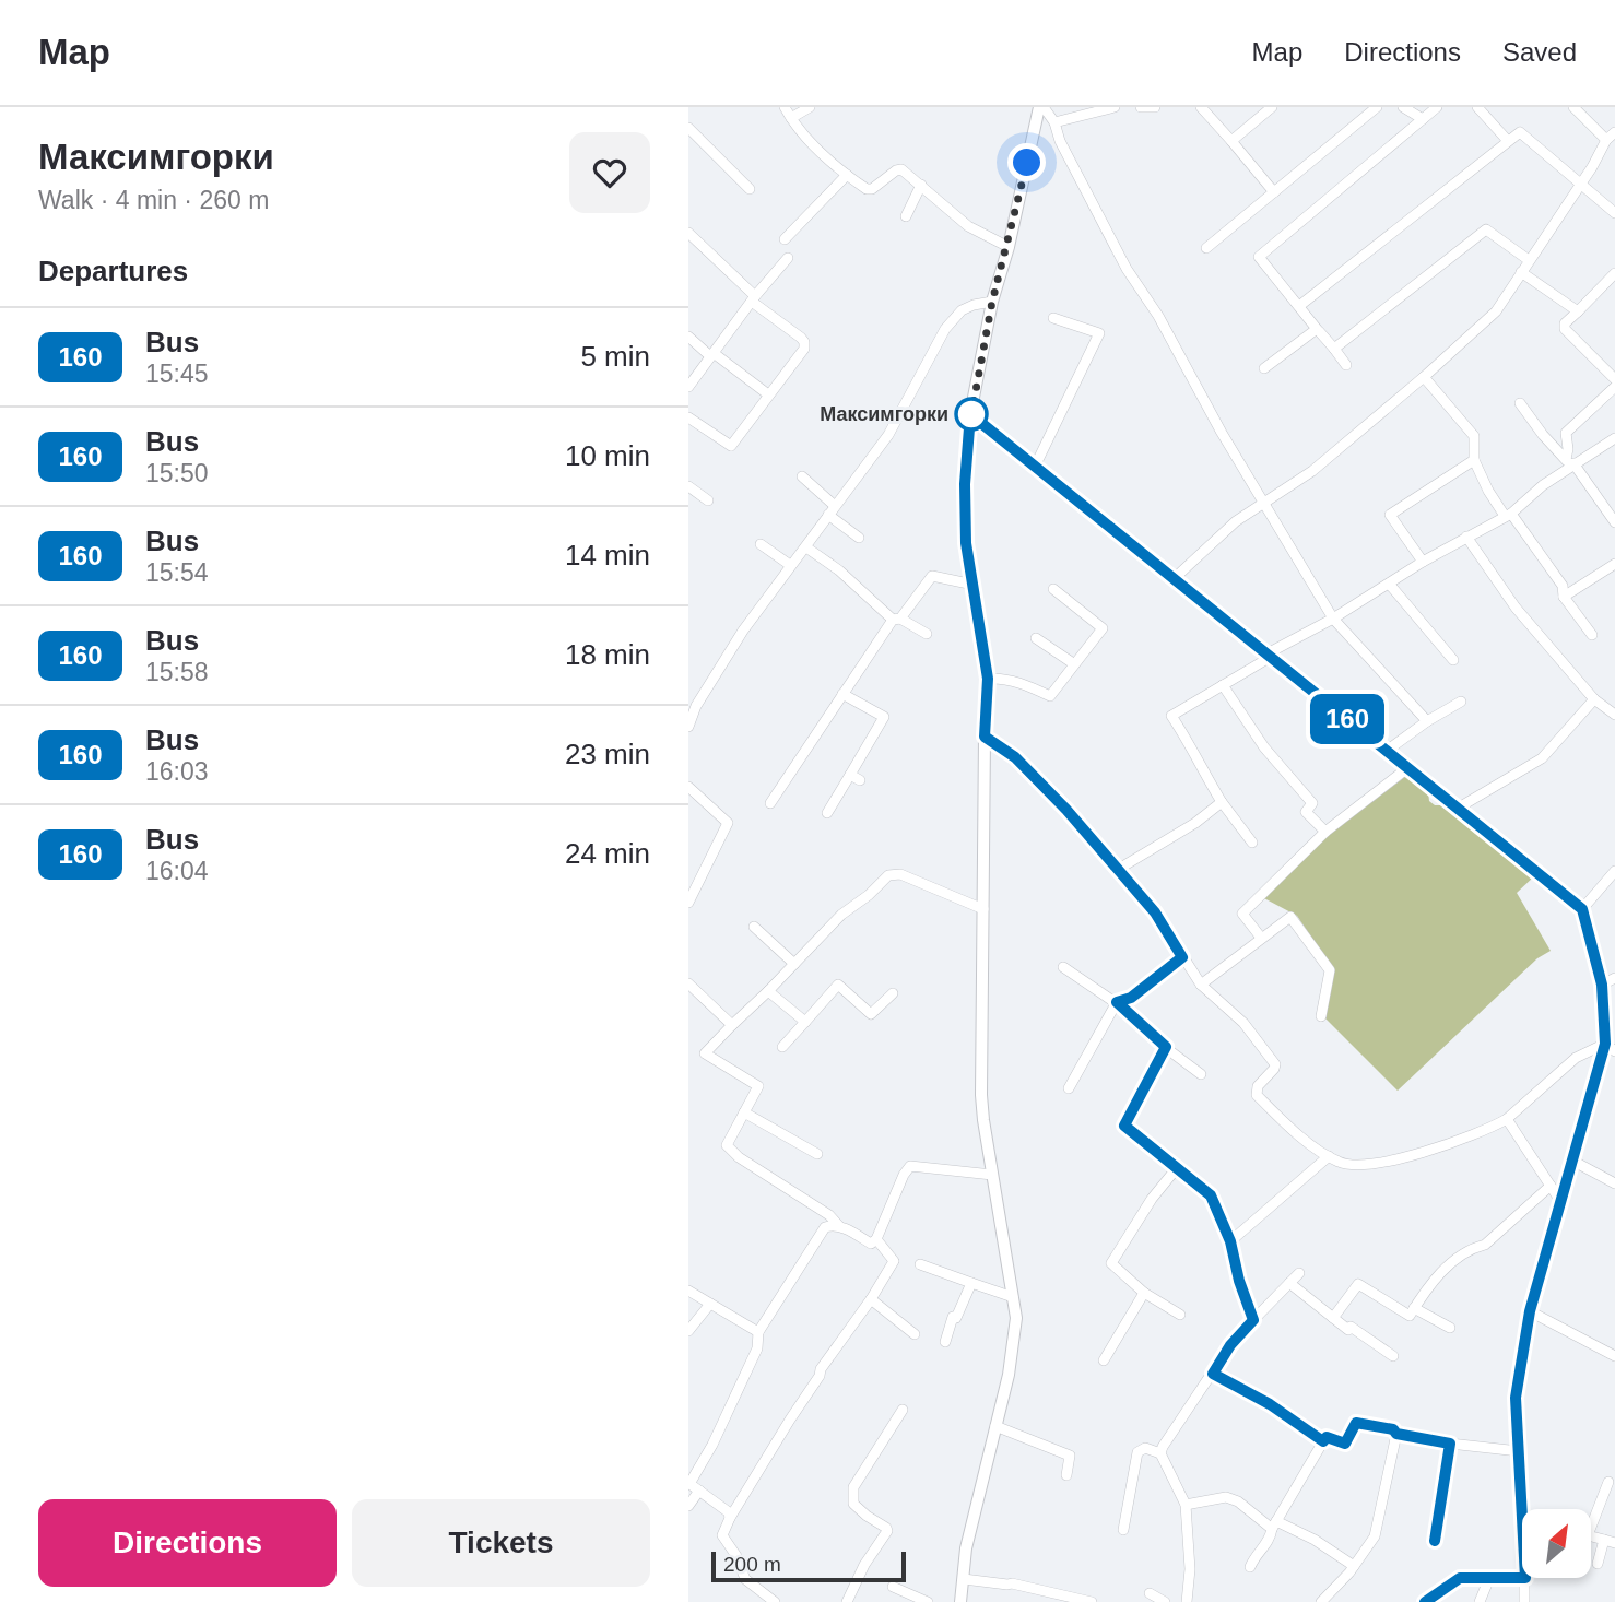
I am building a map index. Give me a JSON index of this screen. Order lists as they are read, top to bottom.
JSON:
{
  "places": ["Максимгорки"],
  "lines": ["bus line 160"],
  "scale_bar": "200 m",
  "north": "top right",
  "page": {
    "header": "Map",
    "nav": ["Map", "Directions", "Saved"],
    "heading": [
      ["Максимгорки", "Walk · 4 min · 260 m"],
      "Departures"
    ],
    "on_map": "160",
    "list": [
      {
        "mark": "160",
        "name": "Bus",
        "note": "15:45",
        "value": "5 min"
      },
      {
        "mark": "160",
        "name": "Bus",
        "note": "15:50",
        "value": "10 min"
      },
      {
        "mark": "160",
        "name": "Bus",
        "note": "15:54",
        "value": "14 min"
      },
      {
        "mark": "160",
        "name": "Bus",
        "note": "15:58",
        "value": "18 min"
      },
      {
        "mark": "160",
        "name": "Bus",
        "note": "16:03",
        "value": "23 min"
      },
      {
        "mark": "160",
        "name": "Bus",
        "note": "16:04",
        "value": "24 min"
      }
    ],
    "buttons": ["Directions", "Tickets"],
    "scale": "200 m"
  }
}
